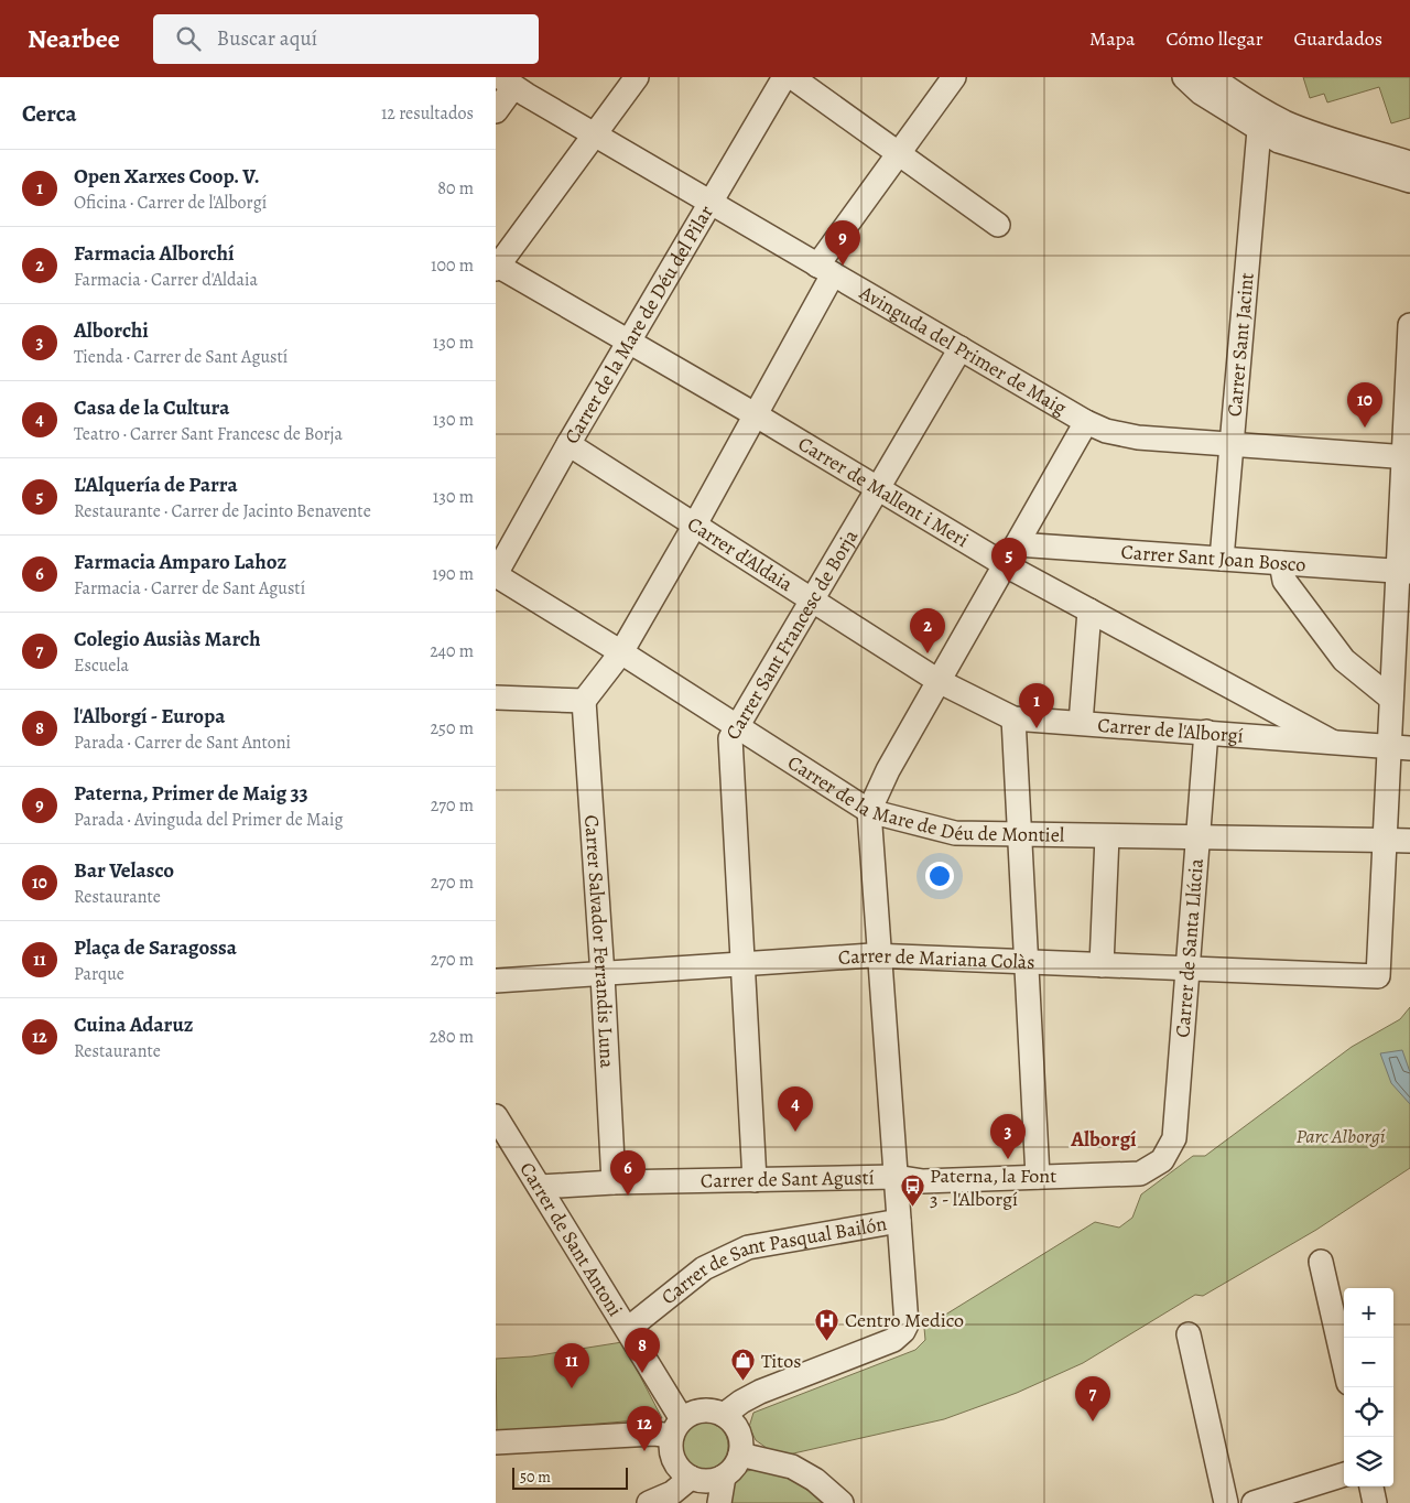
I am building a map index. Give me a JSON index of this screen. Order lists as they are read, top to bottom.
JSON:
{
  "streets": {
    "street": [
      "Carrer de la Mare de Déu del Pilar",
      "Carrer Sant Jacint",
      "Avinguda del Primer de Maig",
      "Carrer de Mallent i Meri",
      "Carrer d'Aldaia",
      "Carrer Sant Joan Bosco",
      "Carrer Sant Francesc de Borja",
      "Carrer de l'Alborgí",
      "Carrer de la Mare de Déu de Montiel",
      "Carrer Salvador Ferrandis Luna",
      "Carrer de Santa Llúcia",
      "Carrer de Mariana Colàs",
      "Carrer de Sant Agustí",
      "Carrer de Sant Antoni",
      "Carrer de Sant Pasqual Bailón"
    ]
  },
  "crossings": [
    ["Carrer de la Mare de Déu del Pilar", "Avinguda del Primer de Maig"],
    ["Carrer de la Mare de Déu del Pilar", "Carrer de Mallent i Meri"],
    ["Carrer de la Mare de Déu del Pilar", "Carrer d'Aldaia"],
    ["Carrer de la Mare de Déu del Pilar", "Carrer de la Mare de Déu de Montiel"],
    ["Carrer Sant Jacint", "Avinguda del Primer de Maig"],
    ["Carrer Sant Jacint", "Carrer Sant Joan Bosco"],
    ["Avinguda del Primer de Maig", "Carrer Sant Francesc de Borja"],
    ["Carrer de Mallent i Meri", "Carrer Sant Joan Bosco"],
    ["Carrer de Mallent i Meri", "Carrer Sant Francesc de Borja"],
    ["Carrer de Mallent i Meri", "Carrer de l'Alborgí"],
    ["Carrer d'Aldaia", "Carrer Sant Francesc de Borja"],
    ["Carrer d'Aldaia", "Carrer de l'Alborgí"],
    ["Carrer Sant Francesc de Borja", "Carrer de la Mare de Déu de Montiel"],
    ["Carrer Sant Francesc de Borja", "Carrer de Mariana Colàs"],
    ["Carrer Sant Francesc de Borja", "Carrer de Sant Agustí"],
    ["Carrer de l'Alborgí", "Carrer de Santa Llúcia"],
    ["Carrer de la Mare de Déu de Montiel", "Carrer de Santa Llúcia"],
    ["Carrer de la Mare de Déu de Montiel", "Carrer de Mariana Colàs"],
    ["Carrer Salvador Ferrandis Luna", "Carrer de Mariana Colàs"],
    ["Carrer Salvador Ferrandis Luna", "Carrer de Sant Agustí"],
    ["Carrer de Santa Llúcia", "Carrer de Mariana Colàs"],
    ["Carrer de Santa Llúcia", "Carrer de Sant Agustí"],
    ["Carrer de Sant Agustí", "Carrer de Sant Antoni"],
    ["Carrer de Sant Antoni", "Carrer de Sant Pasqual Bailón"]
  ],
  "districts": ["Alborgí"],
  "parks": ["Parc Alborgí"],
  "places": {
    "bus stop": ["Paterna, la Font 3 - l'Alborgí"],
    "hospital": ["Centro Medico"],
    "shop": ["Titos"]
  },
  "scale_bar": "50 m",
  "page": {
    "header": "Nearbee",
    "search": "Buscar aquí",
    "nav": ["Mapa", "Cómo llegar", "Guardados"],
    "heading": ["Cerca", "12 resultados"],
    "list": [
      {
        "mark": "1",
        "name": "Open Xarxes Coop. V.",
        "note": "Oficina · Carrer de l'Alborgí",
        "value": "80 m"
      },
      {
        "mark": "2",
        "name": "Farmacia Alborchí",
        "note": "Farmacia · Carrer d'Aldaia",
        "value": "100 m"
      },
      {
        "mark": "3",
        "name": "Alborchi",
        "note": "Tienda · Carrer de Sant Agustí",
        "value": "130 m"
      },
      {
        "mark": "4",
        "name": "Casa de la Cultura",
        "note": "Teatro · Carrer Sant Francesc de Borja",
        "value": "130 m"
      },
      {
        "mark": "5",
        "name": "L'Alquería de Parra",
        "note": "Restaurante · Carrer de Jacinto Benavente",
        "value": "130 m"
      },
      {
        "mark": "6",
        "name": "Farmacia Amparo Lahoz",
        "note": "Farmacia · Carrer de Sant Agustí",
        "value": "190 m"
      },
      {
        "mark": "7",
        "name": "Colegio Ausiàs March",
        "note": "Escuela",
        "value": "240 m"
      },
      {
        "mark": "8",
        "name": "l'Alborgí - Europa",
        "note": "Parada · Carrer de Sant Antoni",
        "value": "250 m"
      },
      {
        "mark": "9",
        "name": "Paterna, Primer de Maig 33",
        "note": "Parada · Avinguda del Primer de Maig",
        "value": "270 m"
      },
      {
        "mark": "10",
        "name": "Bar Velasco",
        "note": "Restaurante",
        "value": "270 m"
      },
      {
        "mark": "11",
        "name": "Plaça de Saragossa",
        "note": "Parque",
        "value": "270 m"
      },
      {
        "mark": "12",
        "name": "Cuina Adaruz",
        "note": "Restaurante",
        "value": "280 m"
      }
    ],
    "pins": [
      "9",
      "10",
      "5",
      "2",
      "1",
      "4",
      "3",
      "6",
      "8",
      "11",
      "7",
      "12"
    ],
    "map_buttons": ["+", "−"],
    "scale": "50 m"
  }
}
